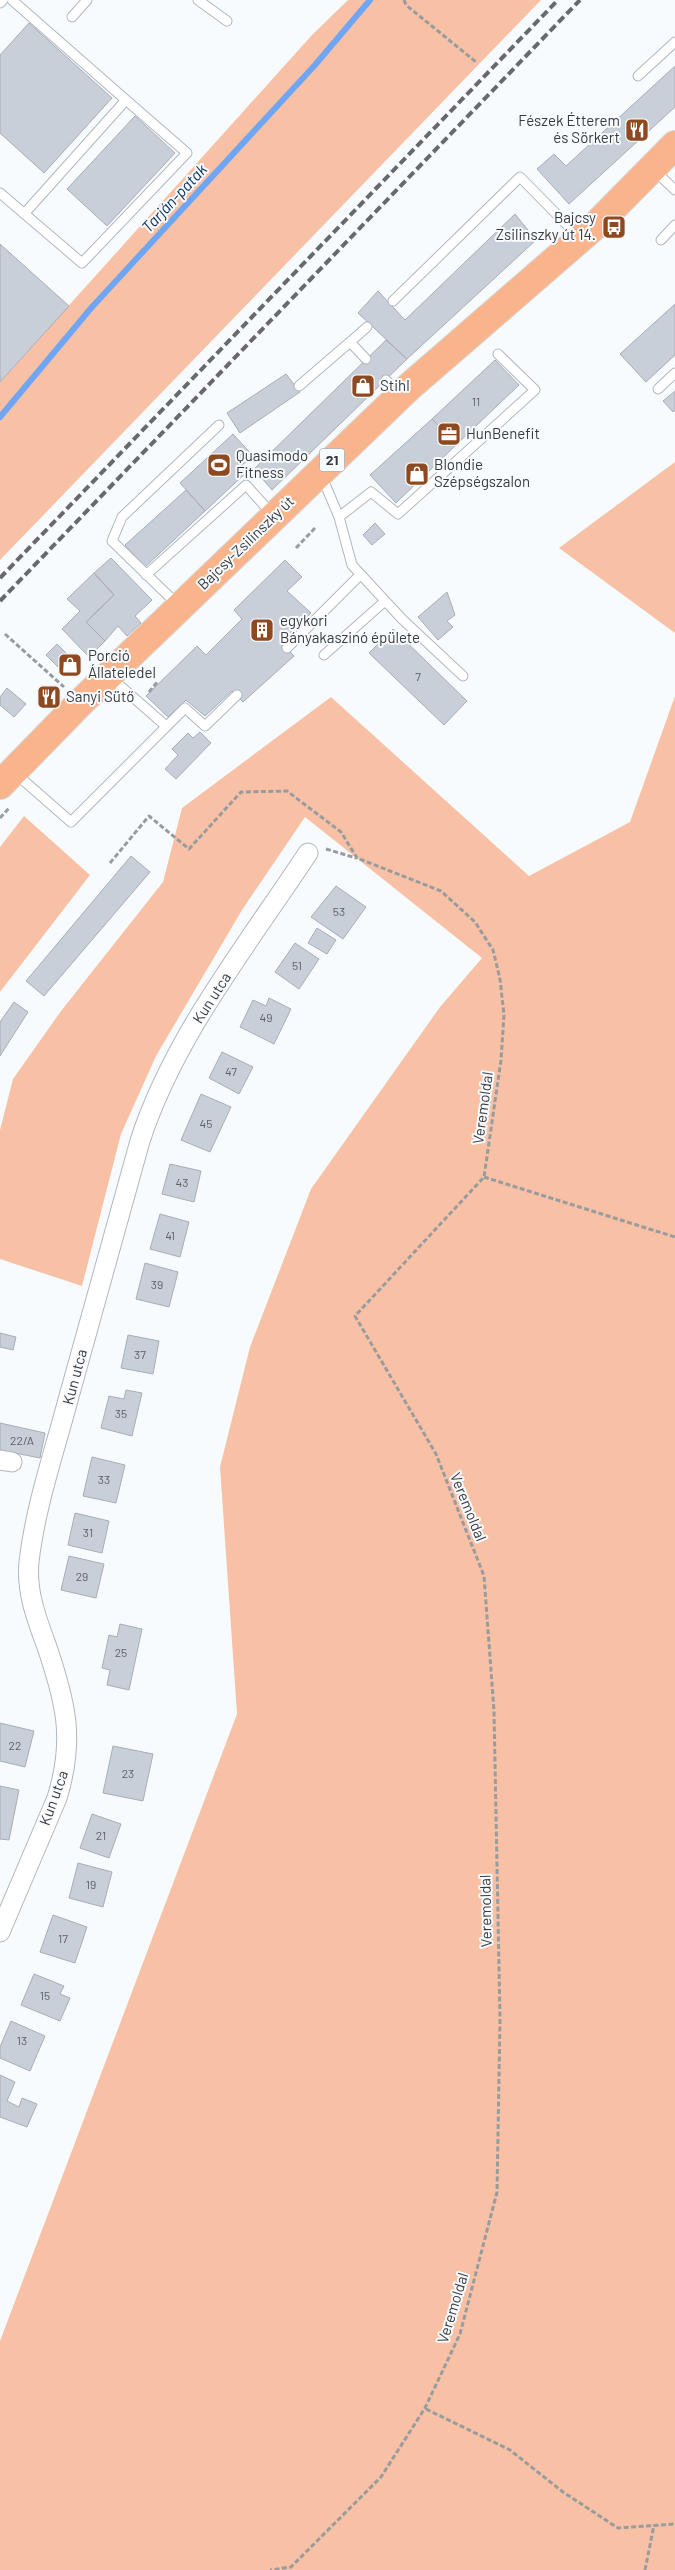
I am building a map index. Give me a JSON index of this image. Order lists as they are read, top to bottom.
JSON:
{
  "streets": {
    "main road": ["21", "Bajcsy-Zsilinszky út"],
    "street": ["Kun utca"],
    "path": ["Veremoldal"]
  },
  "crossings": [
    ["Kun utca", "Veremoldal"]
  ],
  "water": ["Tarján-patak"],
  "places": {
    "restaurant": ["Fészek Étterem és Sörkert", "Sanyi Sütő"],
    "bus stop": ["Bajcsy Zsilinszky út 14."],
    "shop": ["Stihl", "Blondie Szépségszalon", "Porció Állateledel"],
    "office": ["HunBenefit"],
    "sports": ["Quasimodo Fitness"],
    "building": ["egykori Bányakaszinó épülete"]
  },
  "house_numbers": [
    "11",
    "7",
    "53",
    "51",
    "49",
    "47",
    "45",
    "43",
    "41",
    "39",
    "37",
    "35",
    "22/A",
    "33",
    "31",
    "29",
    "25",
    "22",
    "23",
    "21",
    "19",
    "17",
    "15",
    "13"
  ]
}
